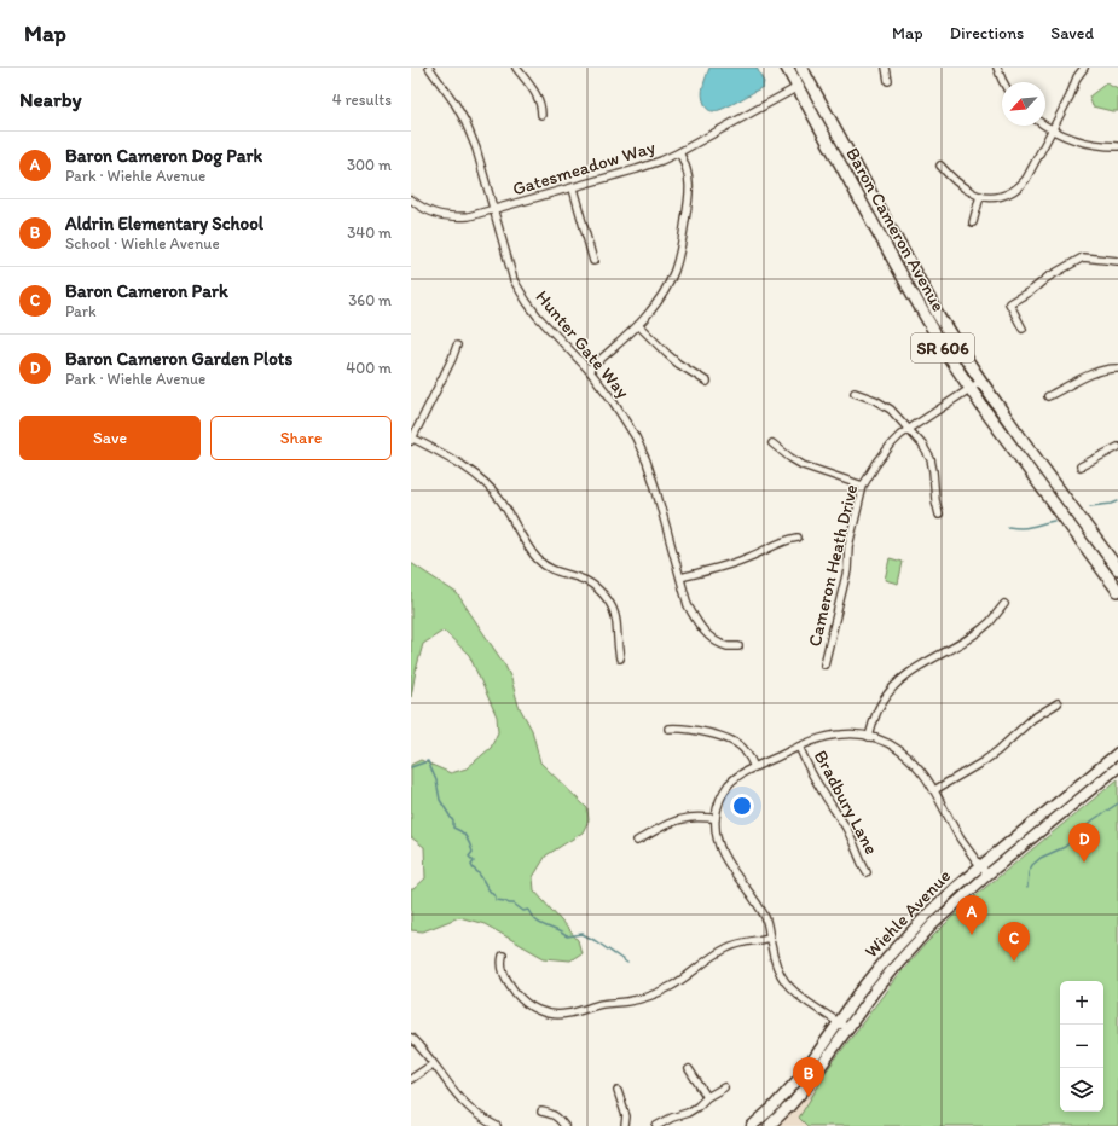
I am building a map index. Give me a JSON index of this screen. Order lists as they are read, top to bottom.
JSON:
{
  "streets": {
    "main road": ["Baron Cameron Avenue", "SR 606", "Wiehle Avenue"],
    "street": [
      "Gatesmeadow Way",
      "Hunter Gate Way",
      "Cameron Heath Drive",
      "Bradbury Lane"
    ]
  },
  "crossings": [
    ["Gatesmeadow Way", "Baron Cameron Avenue"],
    ["Gatesmeadow Way", "Hunter Gate Way"],
    ["Baron Cameron Avenue", "Cameron Heath Drive"]
  ],
  "north": "bottom left",
  "page": {
    "header": "Map",
    "nav": ["Map", "Directions", "Saved"],
    "heading": ["Nearby", "4 results"],
    "list": [
      {
        "mark": "A",
        "name": "Baron Cameron Dog Park",
        "note": "Park · Wiehle Avenue",
        "value": "300 m"
      },
      {
        "mark": "B",
        "name": "Aldrin Elementary School",
        "note": "School · Wiehle Avenue",
        "value": "340 m"
      },
      {
        "mark": "C",
        "name": "Baron Cameron Park",
        "note": "Park",
        "value": "360 m"
      },
      {
        "mark": "D",
        "name": "Baron Cameron Garden Plots",
        "note": "Park · Wiehle Avenue",
        "value": "400 m"
      }
    ],
    "buttons": ["Save", "Share"],
    "pins": [
      "D",
      "A",
      "C",
      "B"
    ],
    "map_buttons": ["+", "−"]
  }
}
